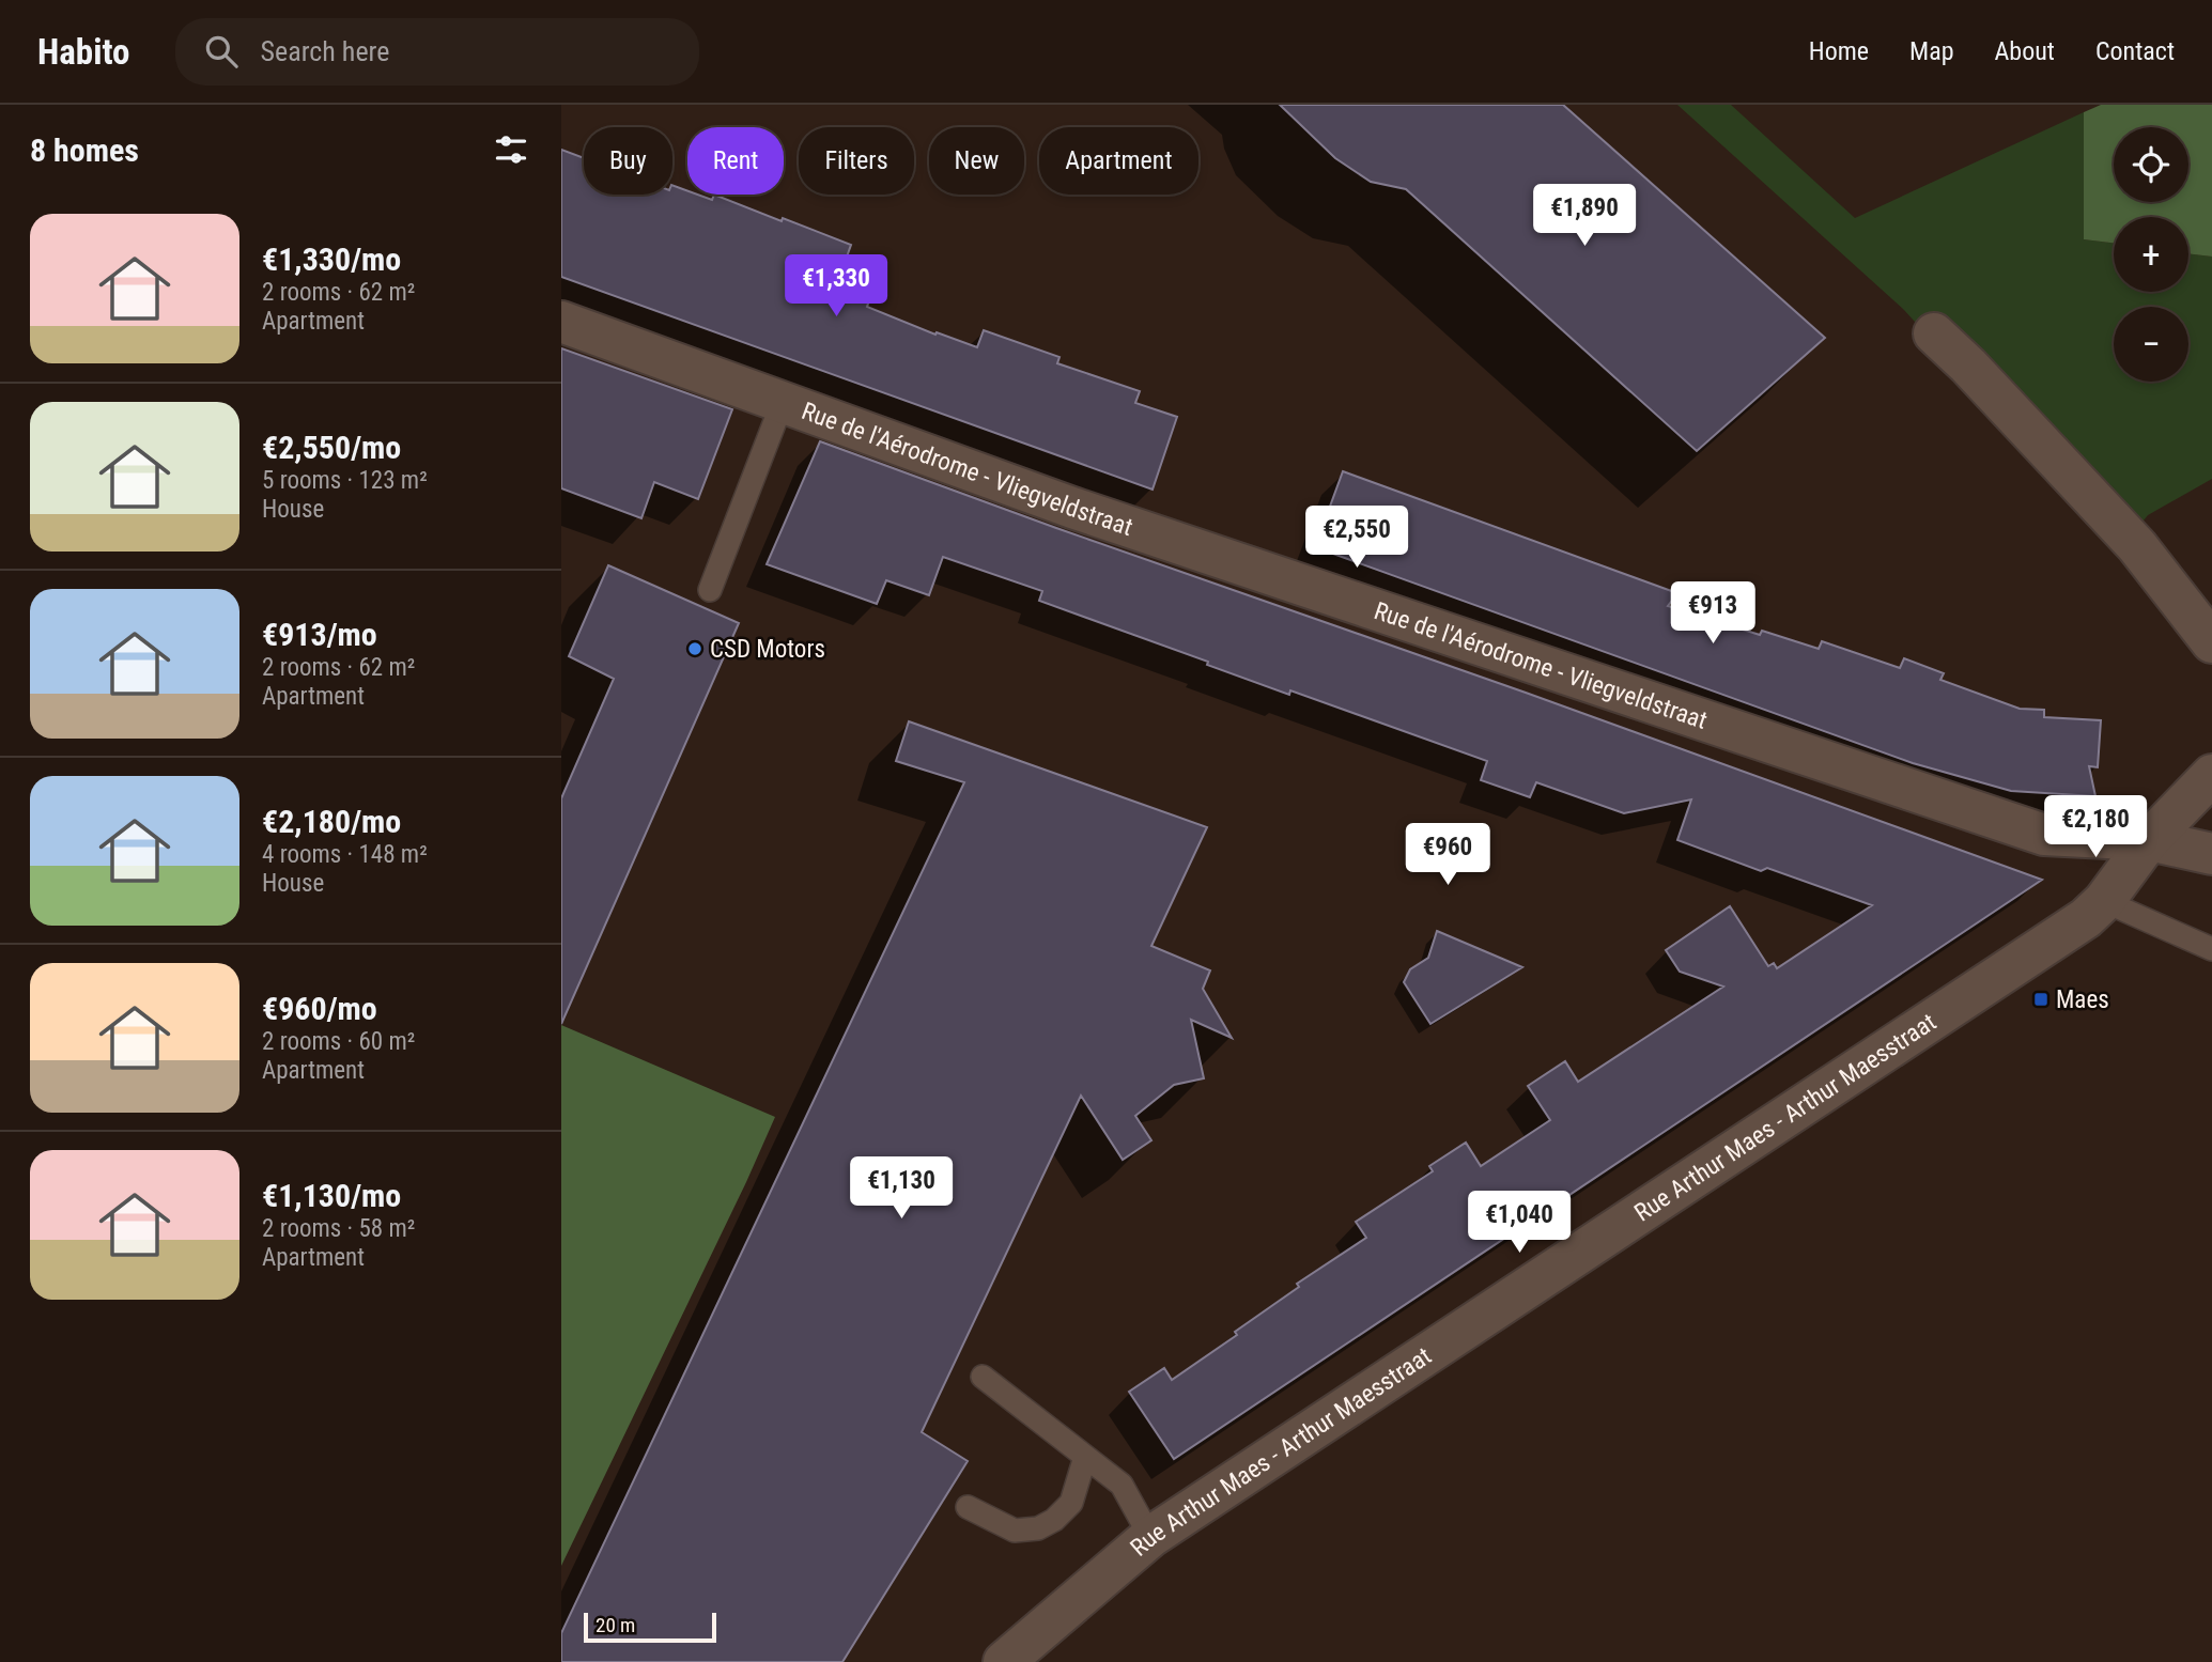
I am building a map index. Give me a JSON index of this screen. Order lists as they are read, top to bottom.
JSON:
{
  "streets": {
    "street": ["Rue de l'Aérodrome - Vliegveldstraat", "Rue Arthur Maes - Arthur Maesstraat"]
  },
  "crossings": [
    ["Rue de l'Aérodrome - Vliegveldstraat", "Rue Arthur Maes - Arthur Maesstraat"]
  ],
  "places": {
    "other": ["CSD Motors"],
    "transit": ["Maes"]
  },
  "scale_bar": "20 m",
  "page": {
    "header": "Habito",
    "search": "Search here",
    "nav": [
      "Home",
      "Map",
      "About",
      "Contact"
    ],
    "heading": "8 homes",
    "map_buttons": ["+", "−"],
    "chip": [
      "Buy",
      "Rent",
      "Filters",
      "New",
      "Apartment"
    ],
    "price": [
      "€1,890",
      "€1,330",
      "€2,550",
      "€913",
      "€2,180",
      "€960",
      "€1,130",
      "€1,040"
    ],
    "list": [
      {
        "name": "€1,330/mo",
        "note": "2 rooms · 62 m² · Apartment"
      },
      {
        "name": "€2,550/mo",
        "note": "5 rooms · 123 m² · House"
      },
      {
        "name": "€913/mo",
        "note": "2 rooms · 62 m² · Apartment"
      },
      {
        "name": "€2,180/mo",
        "note": "4 rooms · 148 m² · House"
      },
      {
        "name": "€960/mo",
        "note": "2 rooms · 60 m² · Apartment"
      },
      {
        "name": "€1,130/mo",
        "note": "2 rooms · 58 m² · Apartment"
      }
    ],
    "scale": "20 m"
  }
}
